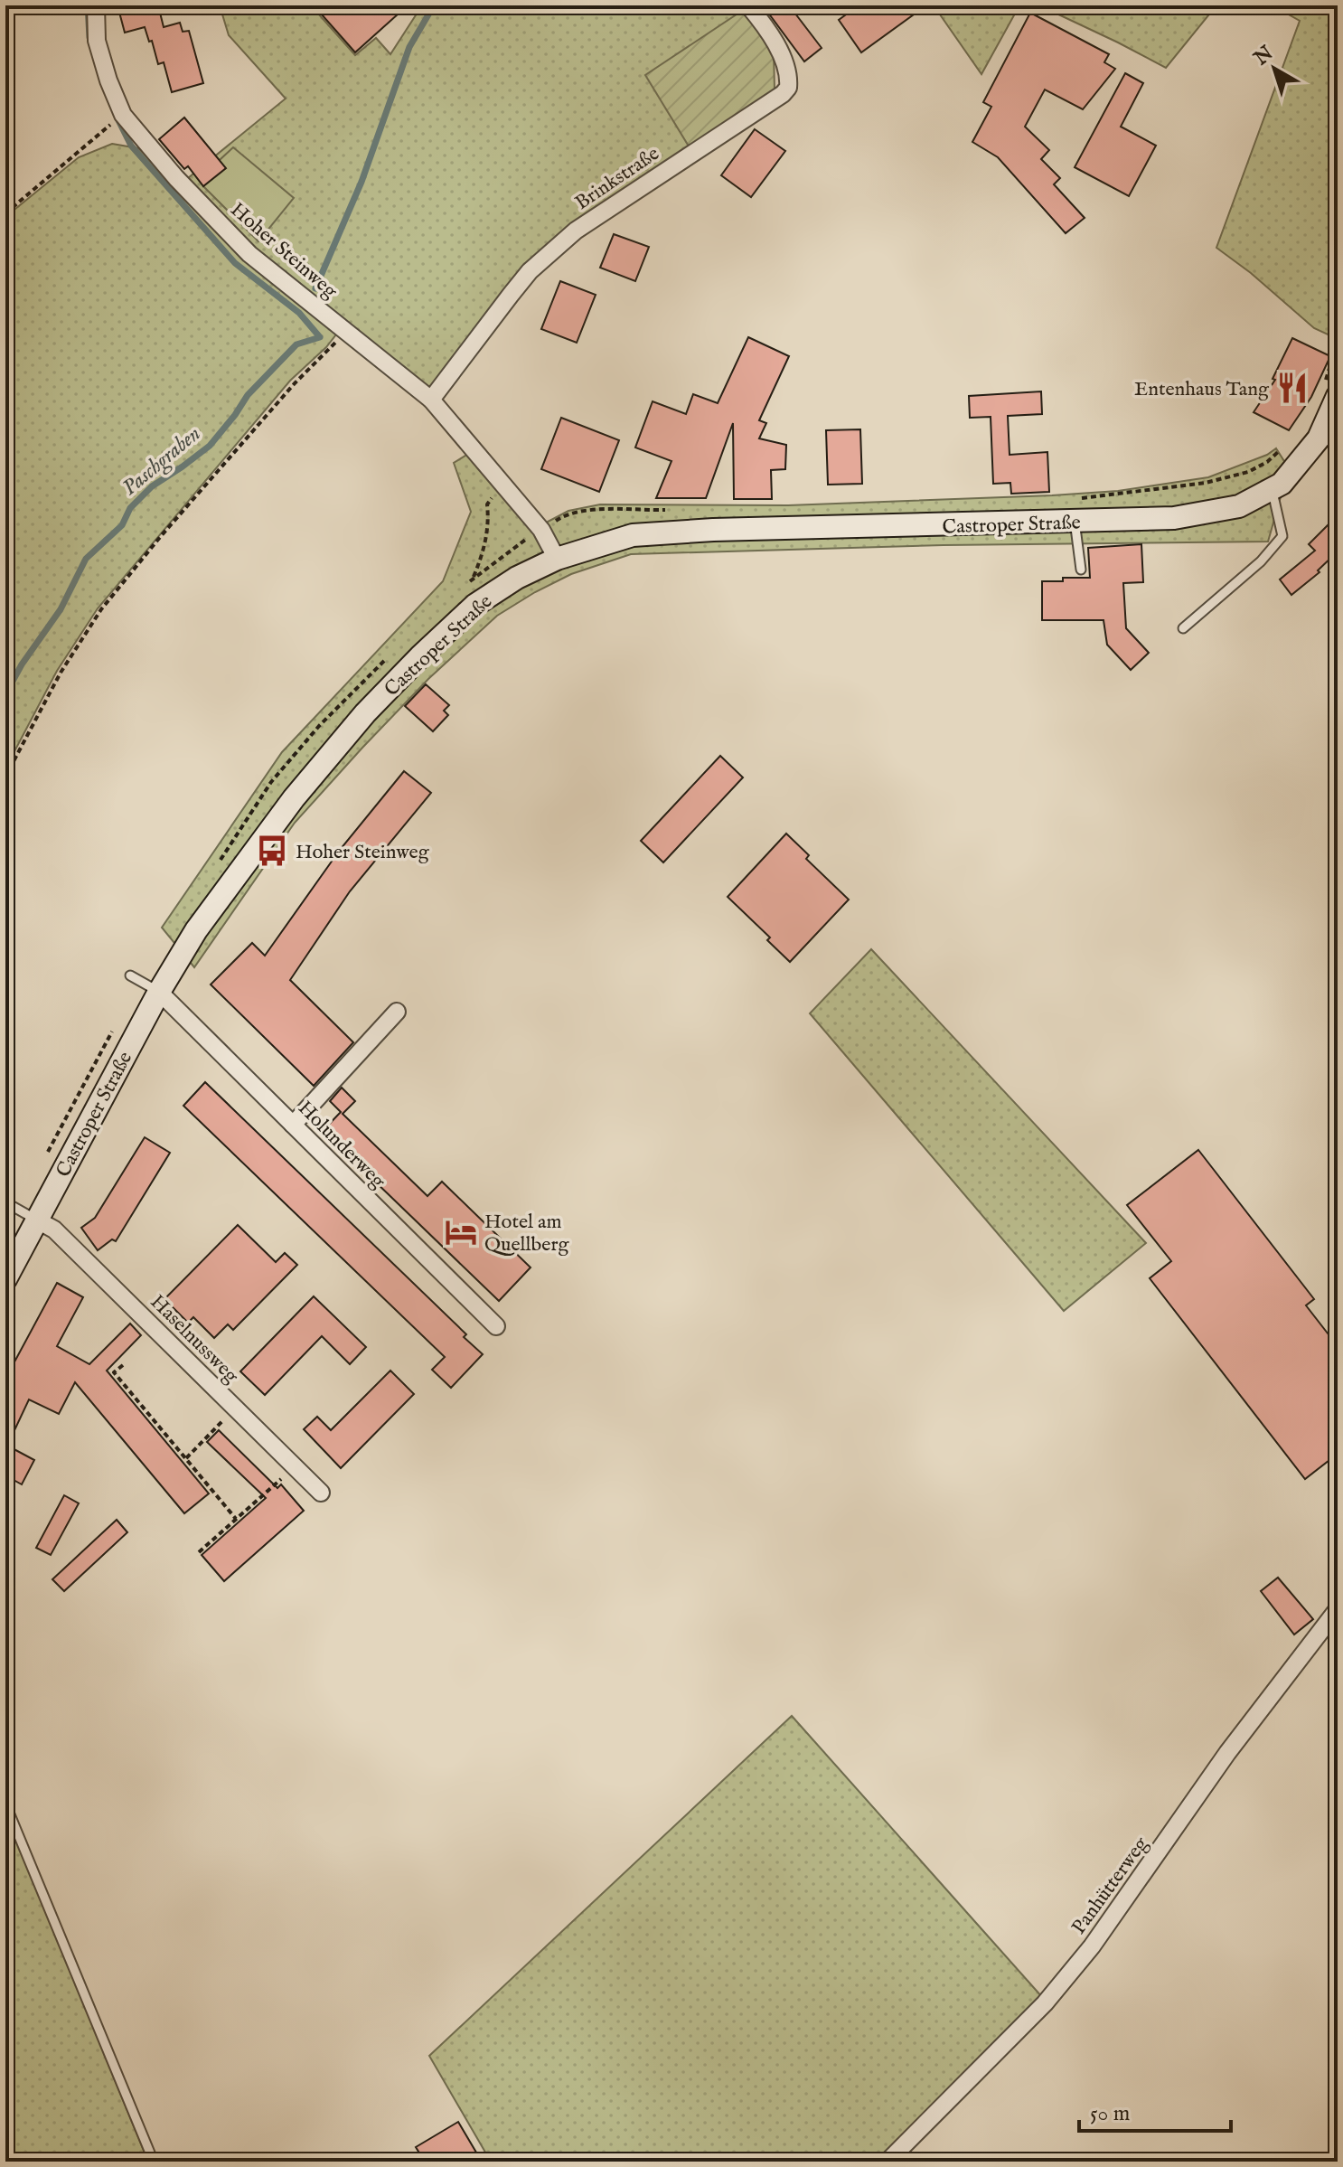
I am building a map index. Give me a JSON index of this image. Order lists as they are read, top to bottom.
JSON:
{
  "streets": {
    "main road": ["Castroper Straße"],
    "street": [
      "Brinkstraße",
      "Hoher Steinweg",
      "Holunderweg",
      "Haselnussweg",
      "Panhütterweg"
    ]
  },
  "crossings": [
    ["Brinkstraße", "Hoher Steinweg"],
    ["Hoher Steinweg", "Castroper Straße"],
    ["Castroper Straße", "Holunderweg"],
    ["Castroper Straße", "Haselnussweg"]
  ],
  "water": ["Paschgraben"],
  "places": {
    "restaurant": ["Entenhaus Tang"],
    "bus stop": ["Hoher Steinweg"],
    "hotel": ["Hotel am Quellberg"]
  },
  "scale_bar": "50 m",
  "north": "top left"
}
